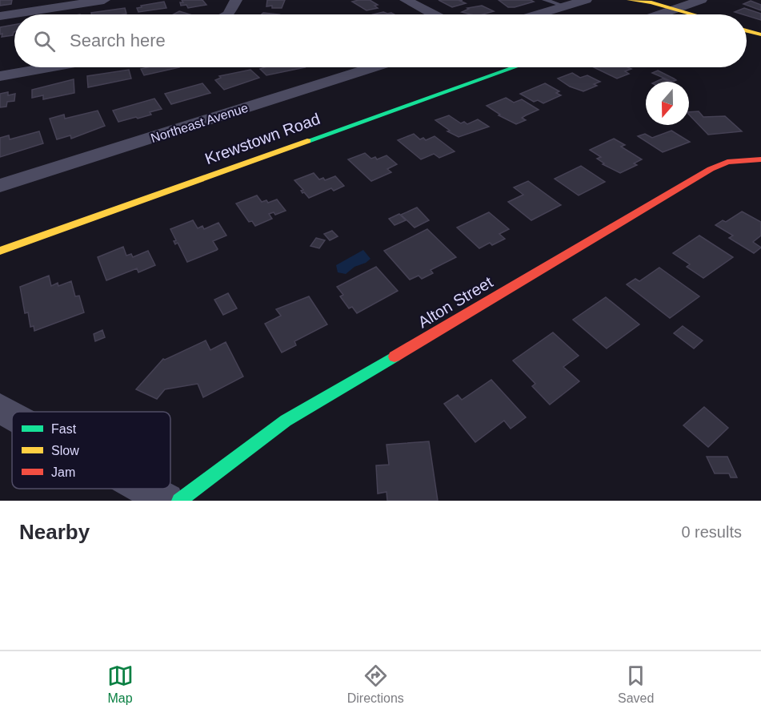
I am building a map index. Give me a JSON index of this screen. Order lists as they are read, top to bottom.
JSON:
{
  "streets": {
    "street": ["Northeast Avenue", "Krewstown Road", "Alton Street"]
  },
  "legend": ["Fast", "Slow", "Jam"],
  "north": "bottom",
  "page": {
    "search": "Search here",
    "heading": ["Nearby", "0 results"],
    "nav": ["Map", "Directions", "Saved"]
  }
}
